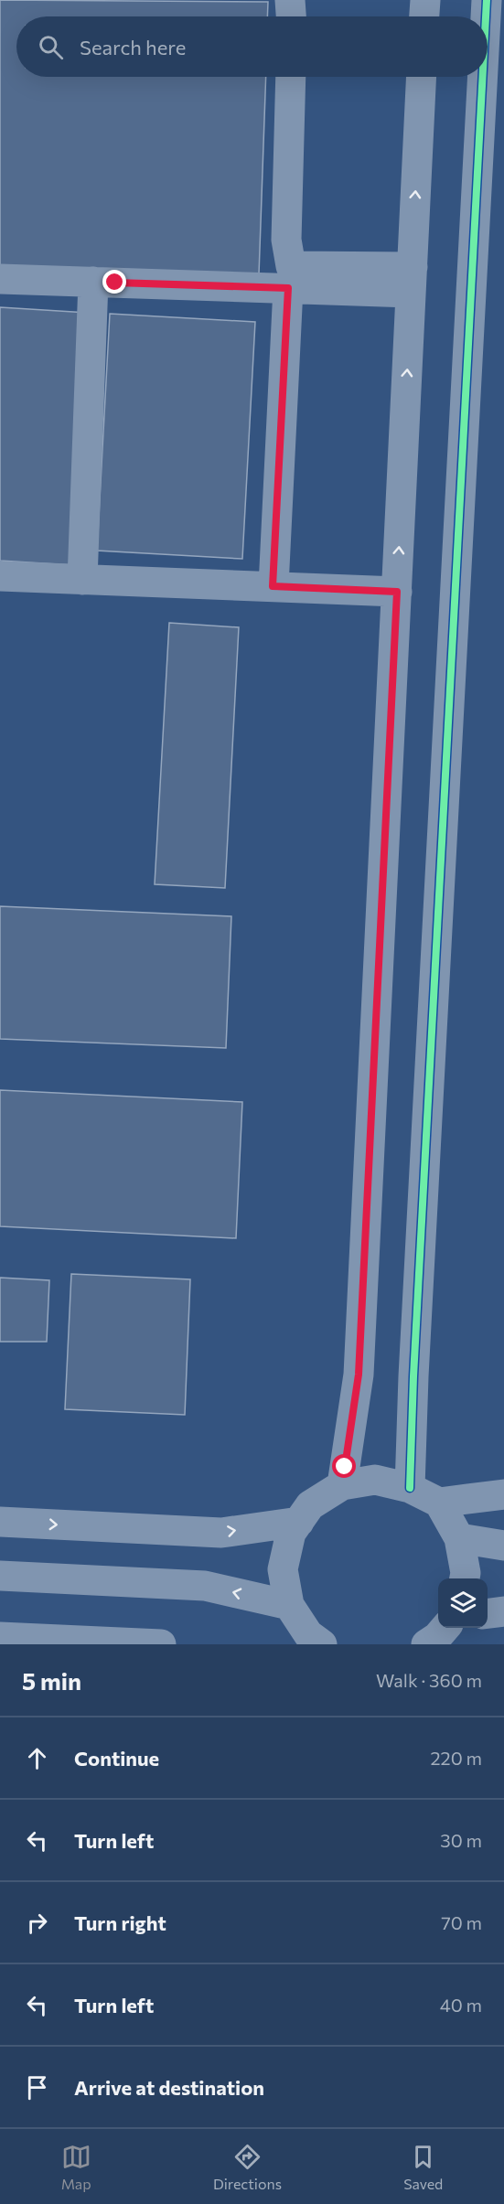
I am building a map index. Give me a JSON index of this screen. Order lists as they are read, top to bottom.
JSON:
{
  "page": {
    "search": "Search here",
    "heading": ["5 min", "Walk · 360 m"],
    "list": [
      ["Continue", "220 m"],
      ["Turn left", "30 m"],
      ["Turn right", "70 m"],
      ["Turn left", "40 m"],
      "Arrive at destination"
    ],
    "nav": ["Map", "Directions", "Saved"]
  }
}
